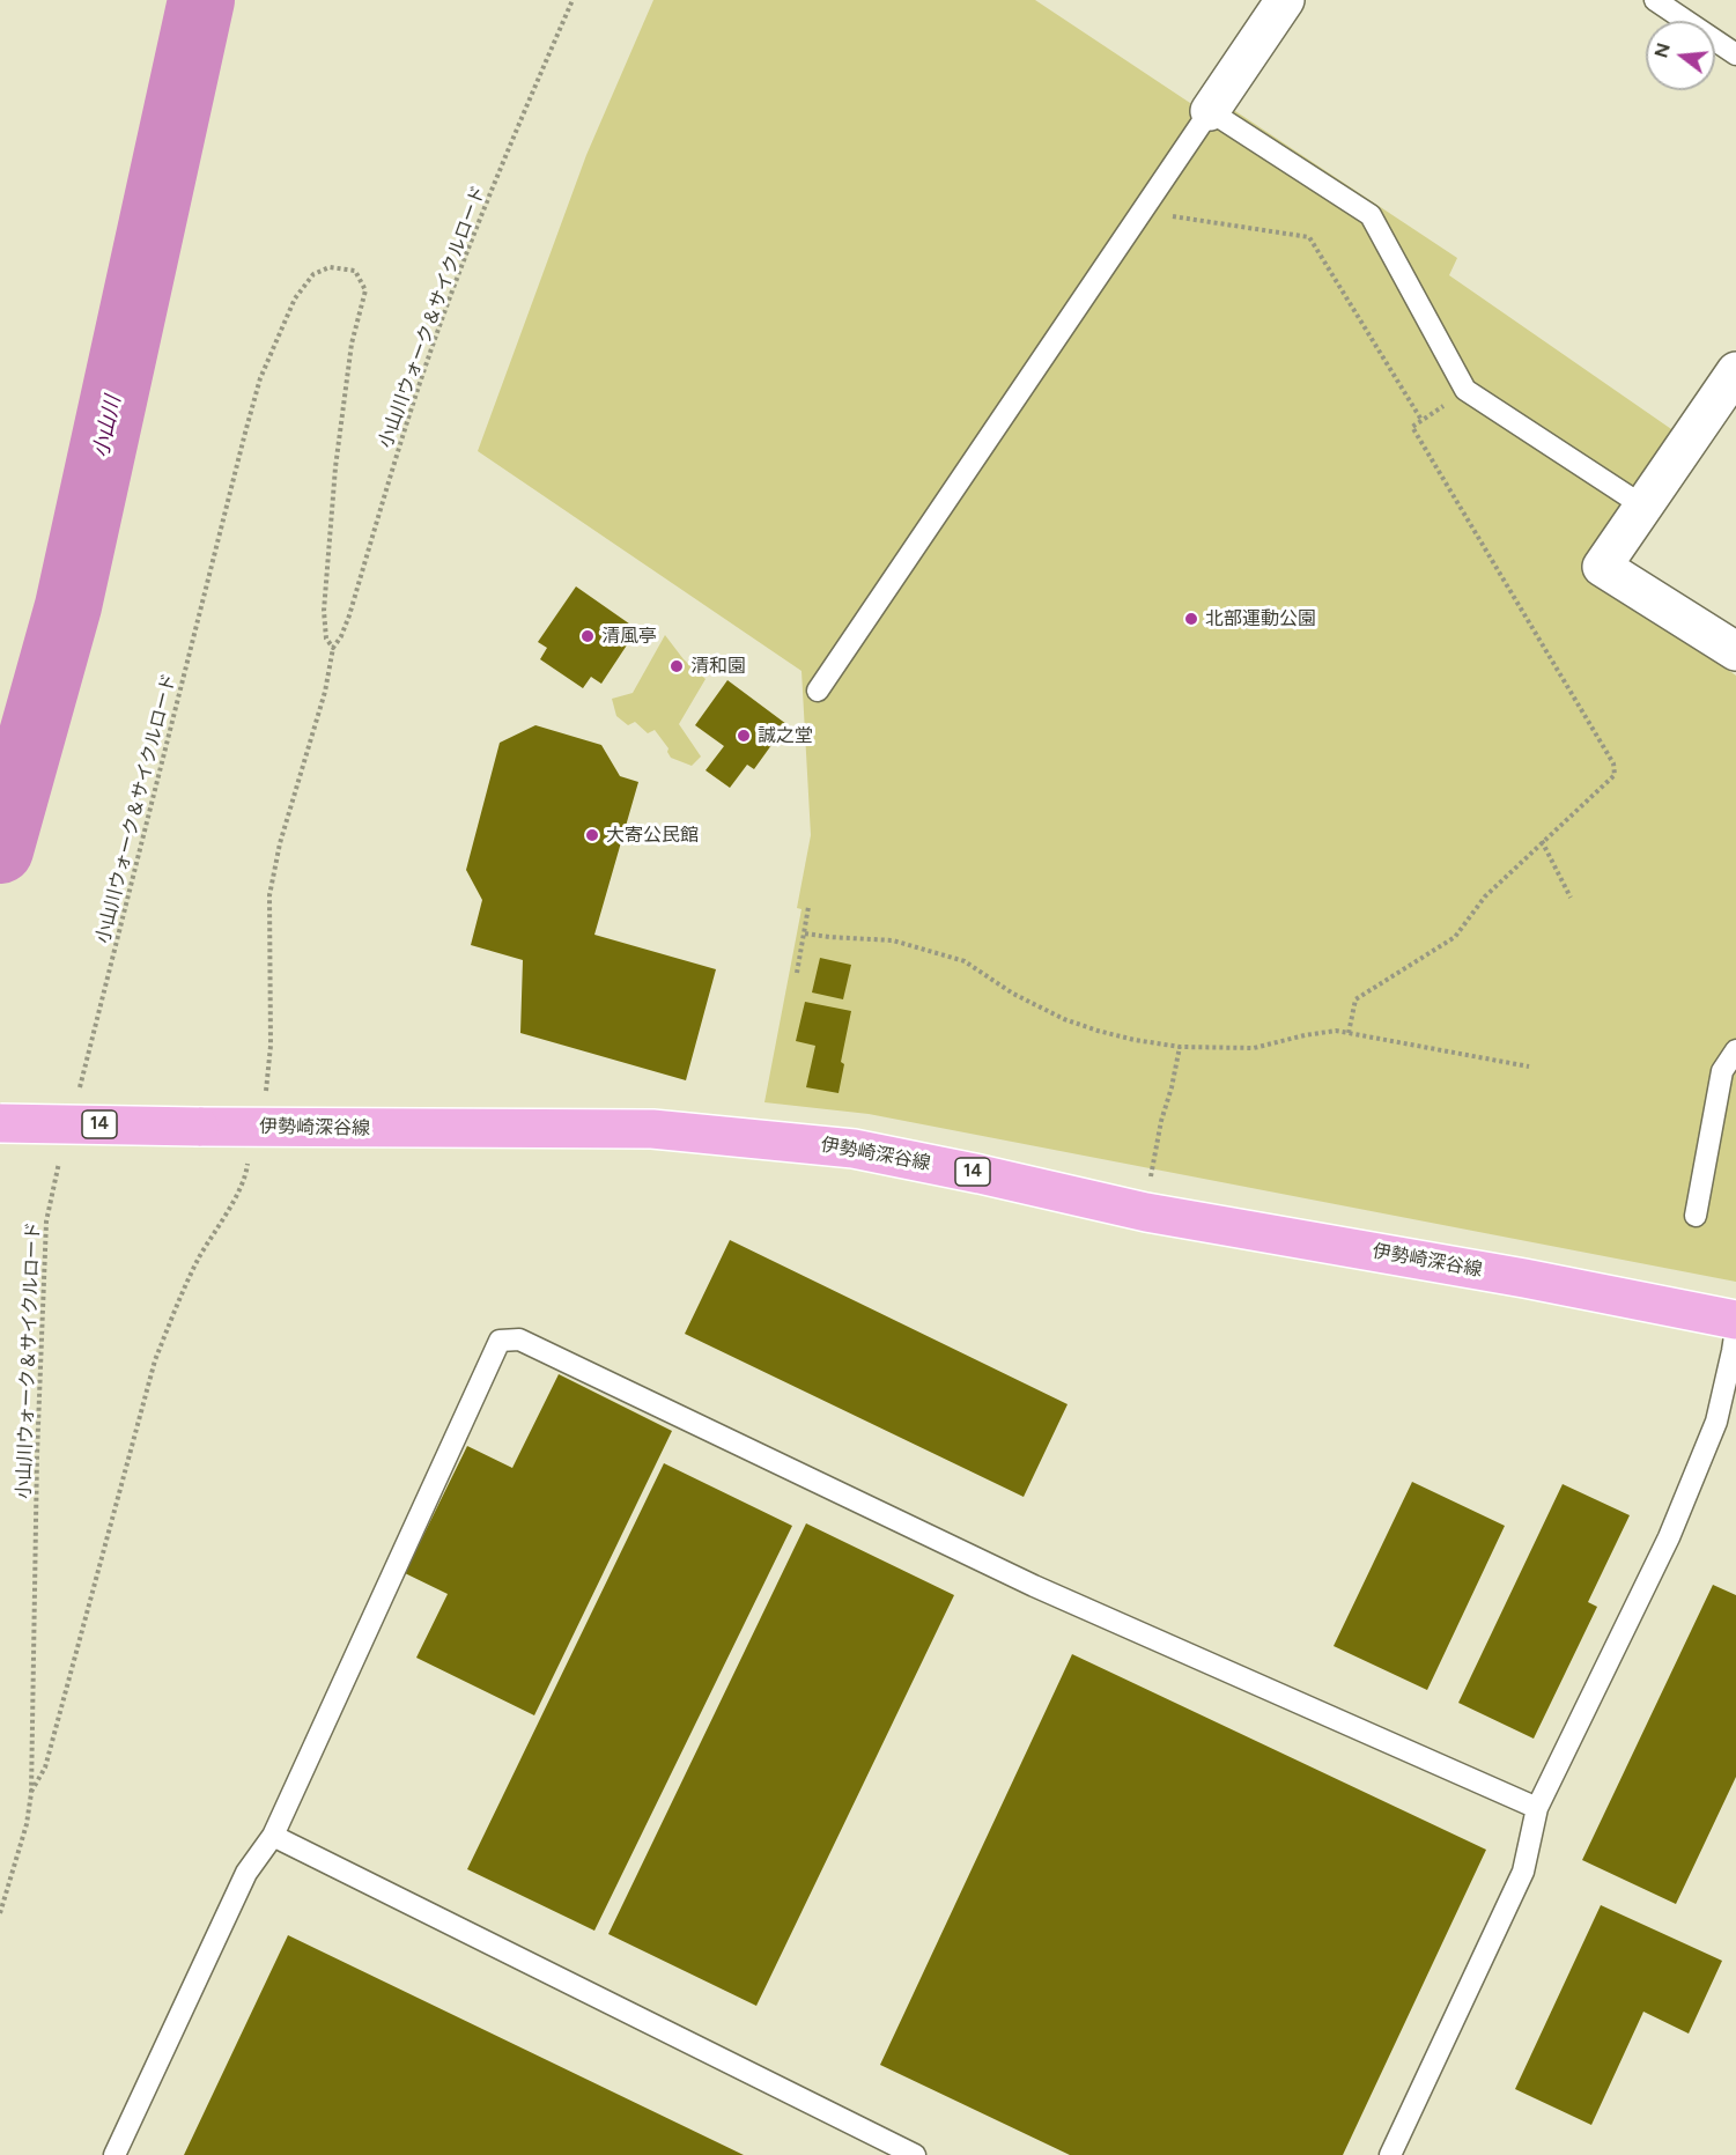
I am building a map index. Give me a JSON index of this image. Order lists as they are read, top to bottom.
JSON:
{
  "streets": {
    "main road": ["14", "伊勢崎深谷線"],
    "path": ["小山川ウォーク＆サイクルロード"]
  },
  "water": ["小山川"],
  "places": [
    "北部運動公園",
    "清風亭",
    "清和園",
    "誠之堂",
    "大寄公民館"
  ],
  "north": "left"
}
